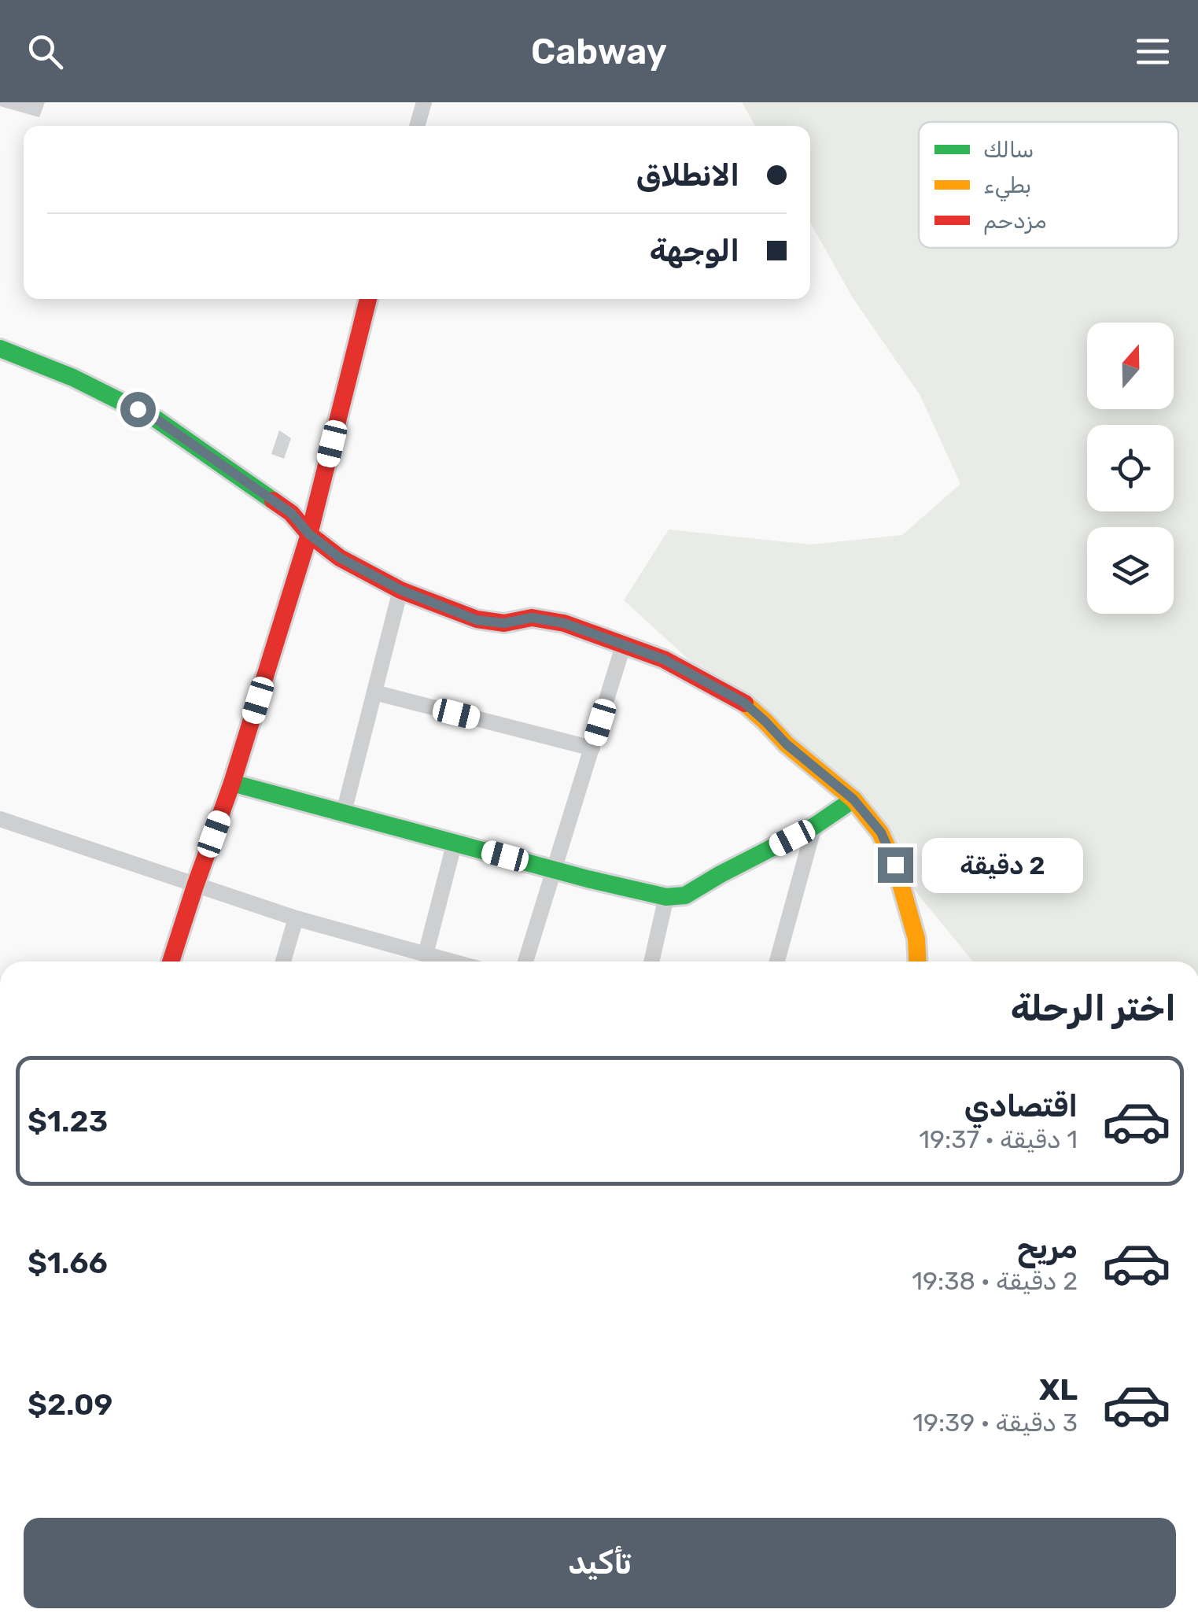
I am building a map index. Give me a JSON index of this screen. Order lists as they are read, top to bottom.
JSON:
{
  "legend": ["سالك", "بطيء", "مزدحم"],
  "north": "top",
  "page": {
    "header": "Cabway",
    "banner": ["الانطلاق", "الوجهة"],
    "bubble": "2 دقيقة",
    "heading": "اختر الرحلة",
    "list": [
      {
        "name": "اقتصادي",
        "note": "1 دقيقة · 19:37",
        "value": "$1.23"
      },
      {
        "name": "مريح",
        "note": "2 دقيقة · 19:38",
        "value": "$1.66"
      },
      {
        "name": "XL",
        "note": "3 دقيقة · 19:39",
        "value": "$2.09"
      }
    ],
    "buttons": "تأكيد"
  }
}
